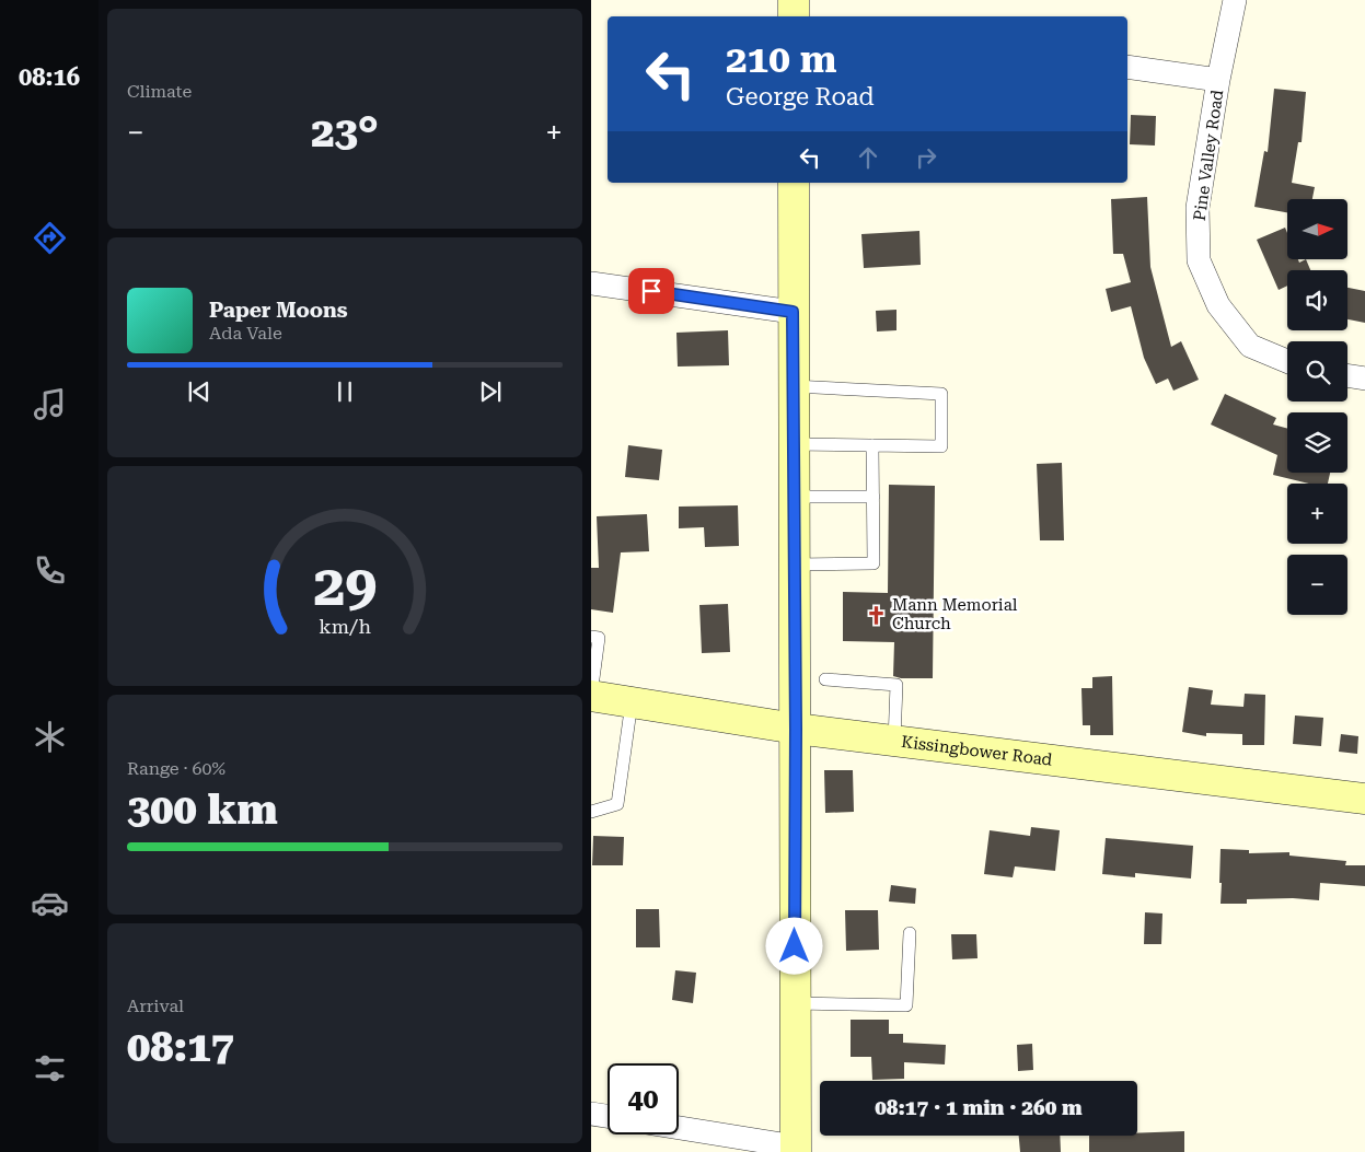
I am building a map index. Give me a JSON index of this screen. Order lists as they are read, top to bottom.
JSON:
{
  "streets": {
    "street": ["Pine Valley Road", "Kissingbower Road"]
  },
  "places": {
    "church": ["Mann Memorial Church"]
  },
  "north": "right",
  "page": {
    "tabs": "08:16",
    "tile": [
      "Climate",
      ["Range · 60%", "300 km"],
      ["Arrival", "08:17"]
    ],
    "turn": ["210 m", "George Road"],
    "heat": ["−", "23°", "+"],
    "map_buttons": ["+", "−"],
    "song": ["Paper Moons", "Ada Vale"],
    "limit": "40",
    "trip": "08:17 · 1 min · 260 m",
    "gauge": ["29", "km/h"]
  }
}
